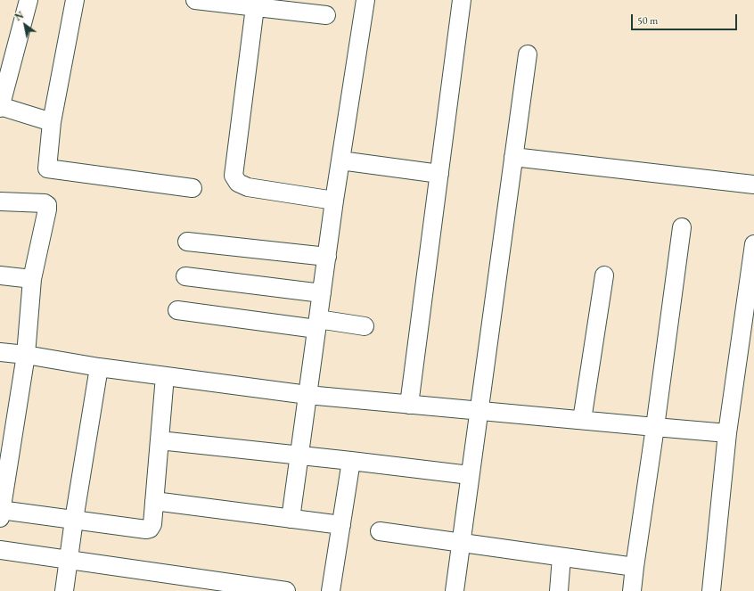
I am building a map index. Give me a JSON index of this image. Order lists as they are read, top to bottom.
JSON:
{
  "scale_bar": "50 m",
  "north": "top left"
}
